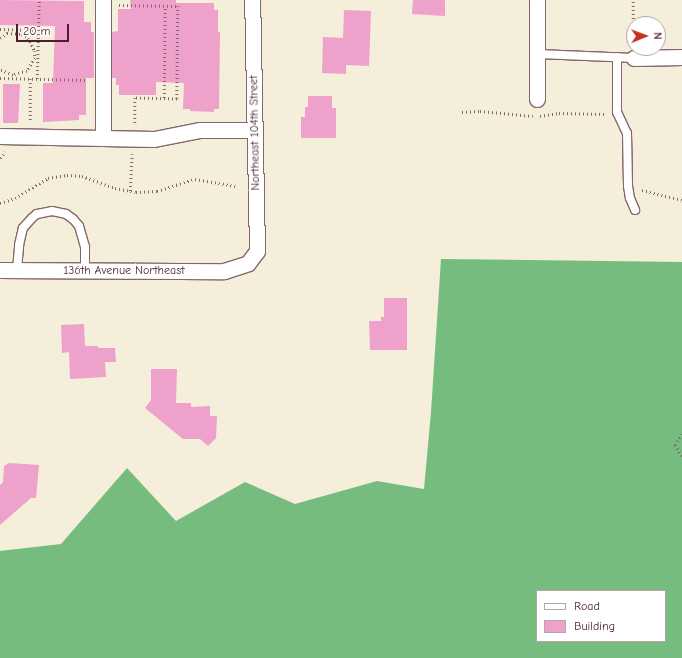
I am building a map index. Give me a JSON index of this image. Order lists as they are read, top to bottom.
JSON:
{
  "streets": {
    "street": ["Northeast 104th Street", "136th Avenue Northeast"]
  },
  "crossings": [
    ["Northeast 104th Street", "136th Avenue Northeast"]
  ],
  "legend": ["Road", "Building"],
  "scale_bar": "20 m",
  "north": "right"
}
